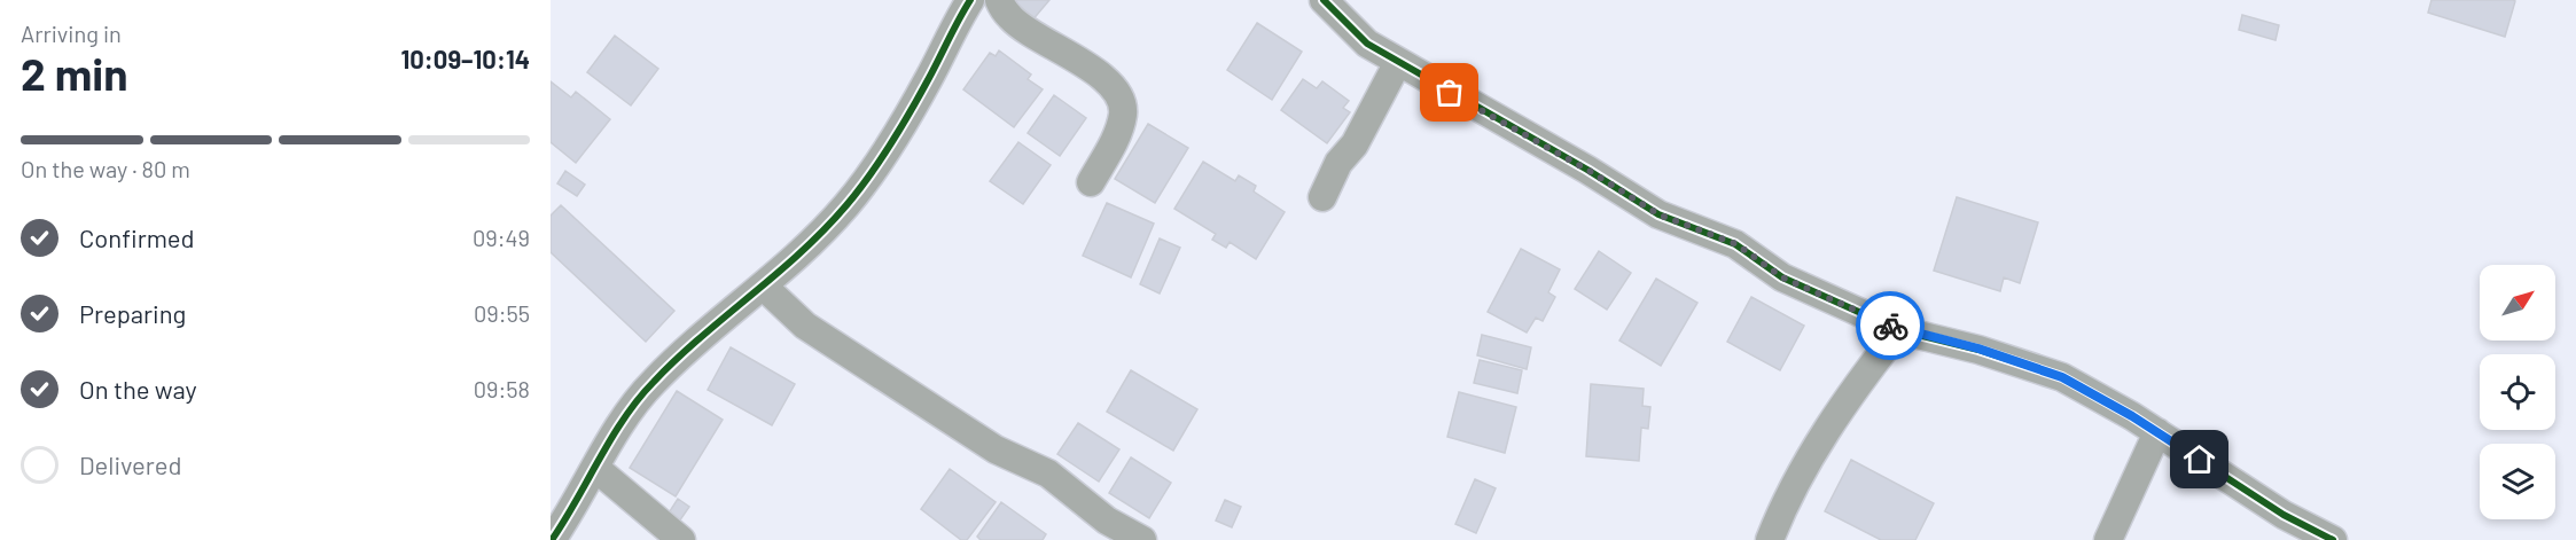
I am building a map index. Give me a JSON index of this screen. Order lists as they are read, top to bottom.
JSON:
{
  "north": "top right",
  "page": {
    "heading": ["2 min", "Arriving in", "10:09–10:14"],
    "bar": "On the way · 80 m",
    "list": [
      ["Confirmed", "09:49"],
      ["Preparing", "09:55"],
      ["On the way", "09:58"],
      "Delivered"
    ]
  }
}
